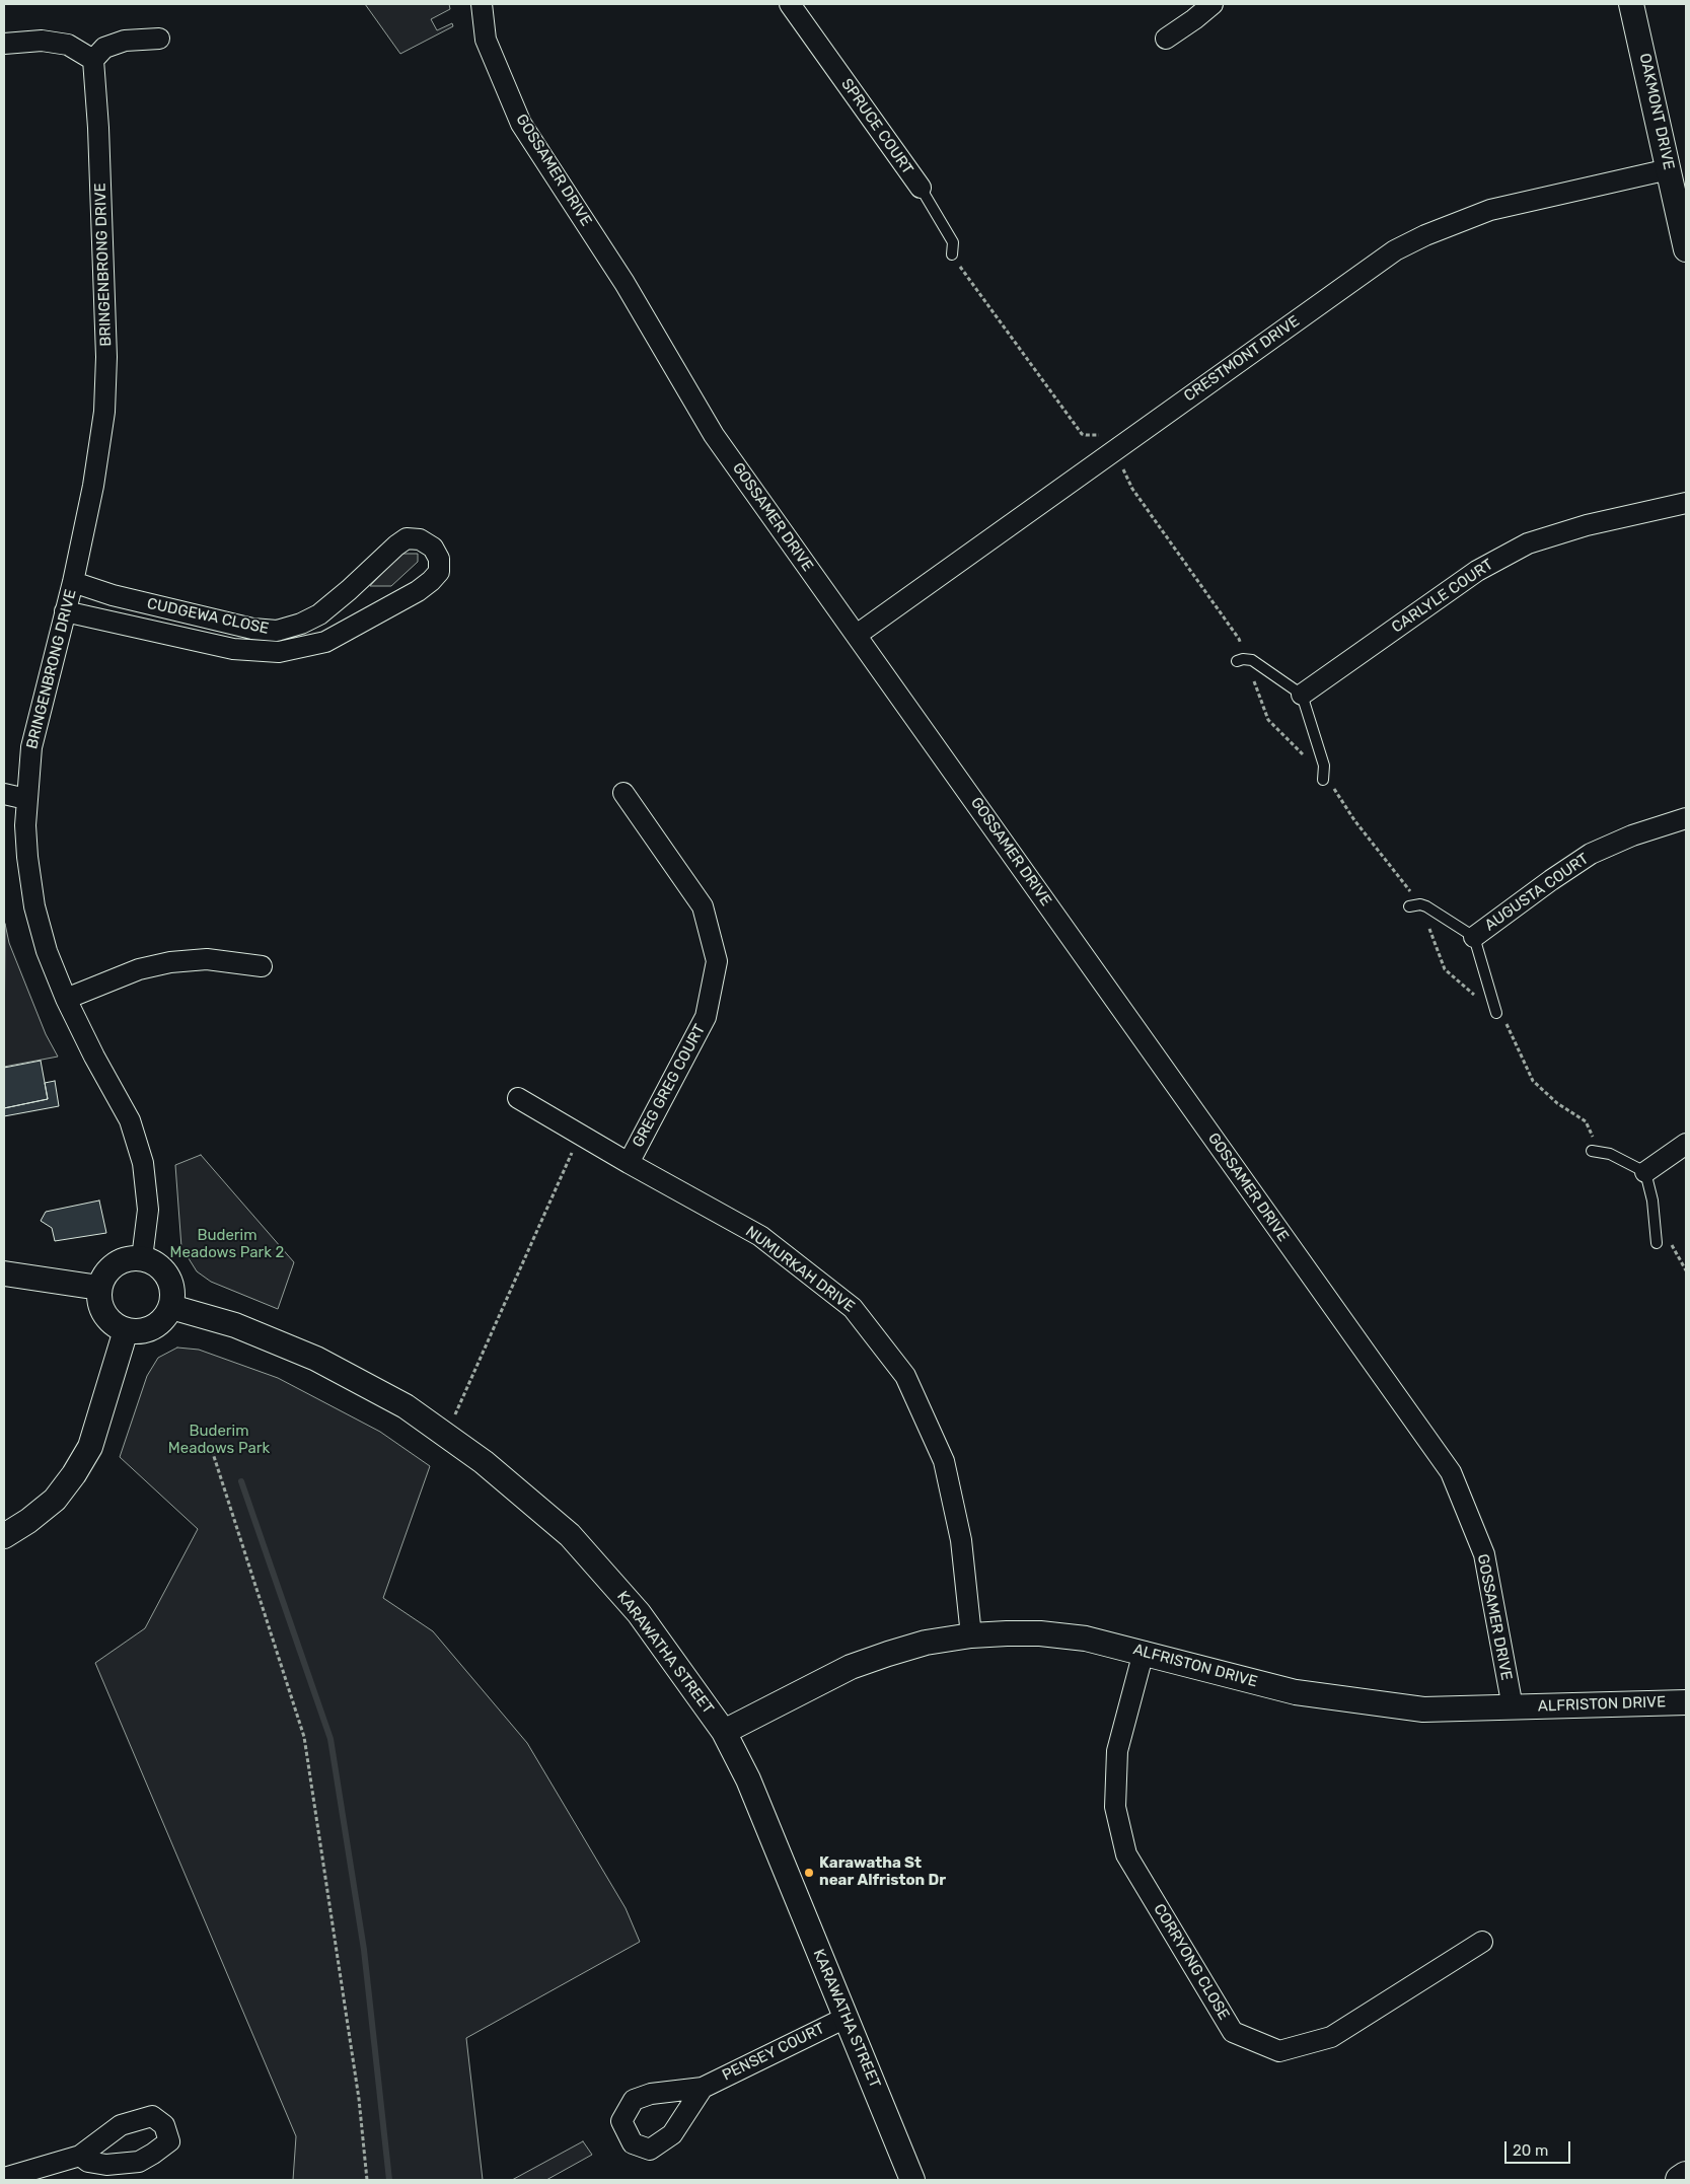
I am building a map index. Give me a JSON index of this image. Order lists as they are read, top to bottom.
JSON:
{
  "streets": {
    "street": [
      "OAKMONT DRIVE",
      "SPRUCE COURT",
      "GOSSAMER DRIVE",
      "BRINGENBRONG DRIVE",
      "CRESTMONT DRIVE",
      "CARLYLE COURT",
      "CUDGEWA CLOSE",
      "AUGUSTA COURT",
      "GREG GREG COURT",
      "NUMURKAH DRIVE",
      "KARAWATHA STREET",
      "ALFRISTON DRIVE",
      "CORRYONG CLOSE",
      "PENSEY COURT"
    ]
  },
  "crossings": [
    ["OAKMONT DRIVE", "CRESTMONT DRIVE"],
    ["GOSSAMER DRIVE", "CRESTMONT DRIVE"],
    ["GOSSAMER DRIVE", "ALFRISTON DRIVE"],
    ["BRINGENBRONG DRIVE", "CUDGEWA CLOSE"],
    ["BRINGENBRONG DRIVE", "KARAWATHA STREET"],
    ["GREG GREG COURT", "NUMURKAH DRIVE"],
    ["NUMURKAH DRIVE", "ALFRISTON DRIVE"],
    ["KARAWATHA STREET", "ALFRISTON DRIVE"],
    ["KARAWATHA STREET", "PENSEY COURT"],
    ["ALFRISTON DRIVE", "CORRYONG CLOSE"]
  ],
  "parks": ["Buderim Meadows Park 2", "Buderim Meadows Park"],
  "places": ["Karawatha St near Alfriston Dr"],
  "scale_bar": "20 m"
}
